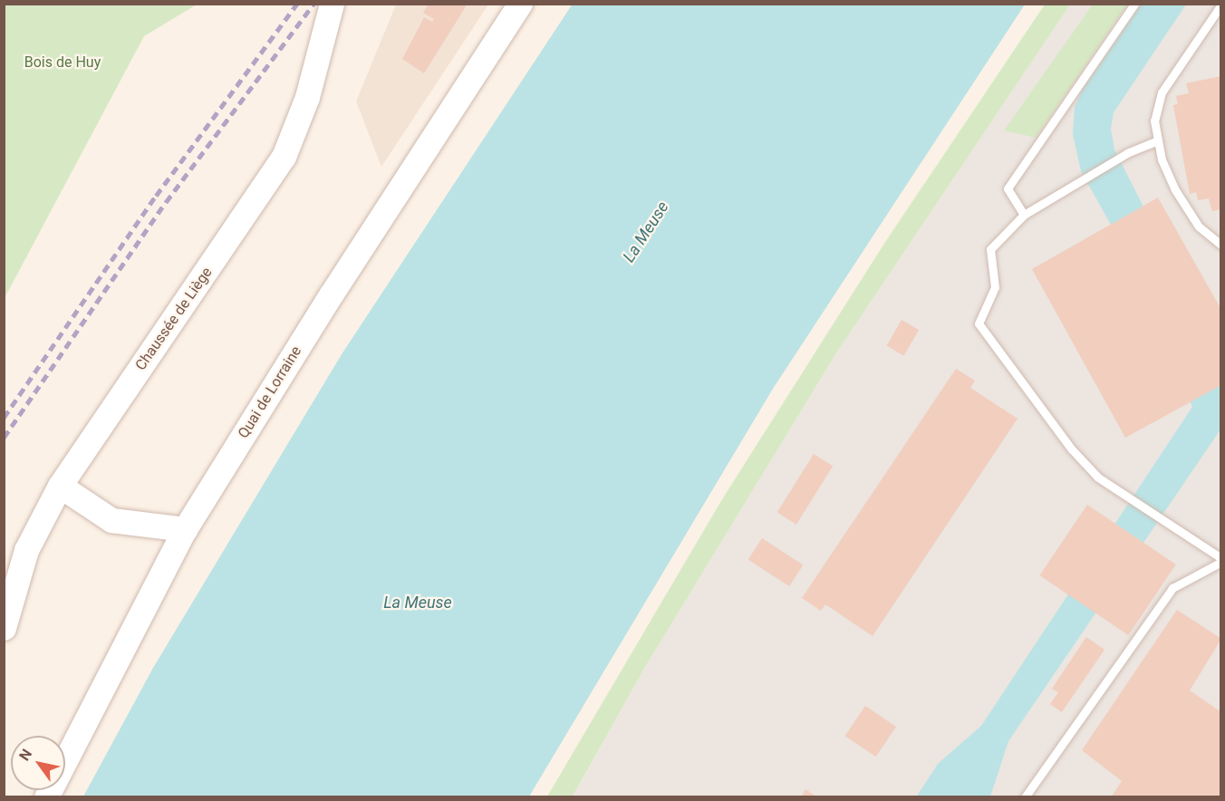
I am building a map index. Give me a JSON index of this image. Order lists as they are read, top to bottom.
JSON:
{
  "streets": {
    "main road": ["Chaussée de Liège", "Quai de Lorraine"]
  },
  "water": ["La Meuse"],
  "parks": ["Bois de Huy"],
  "north": "top left"
}
